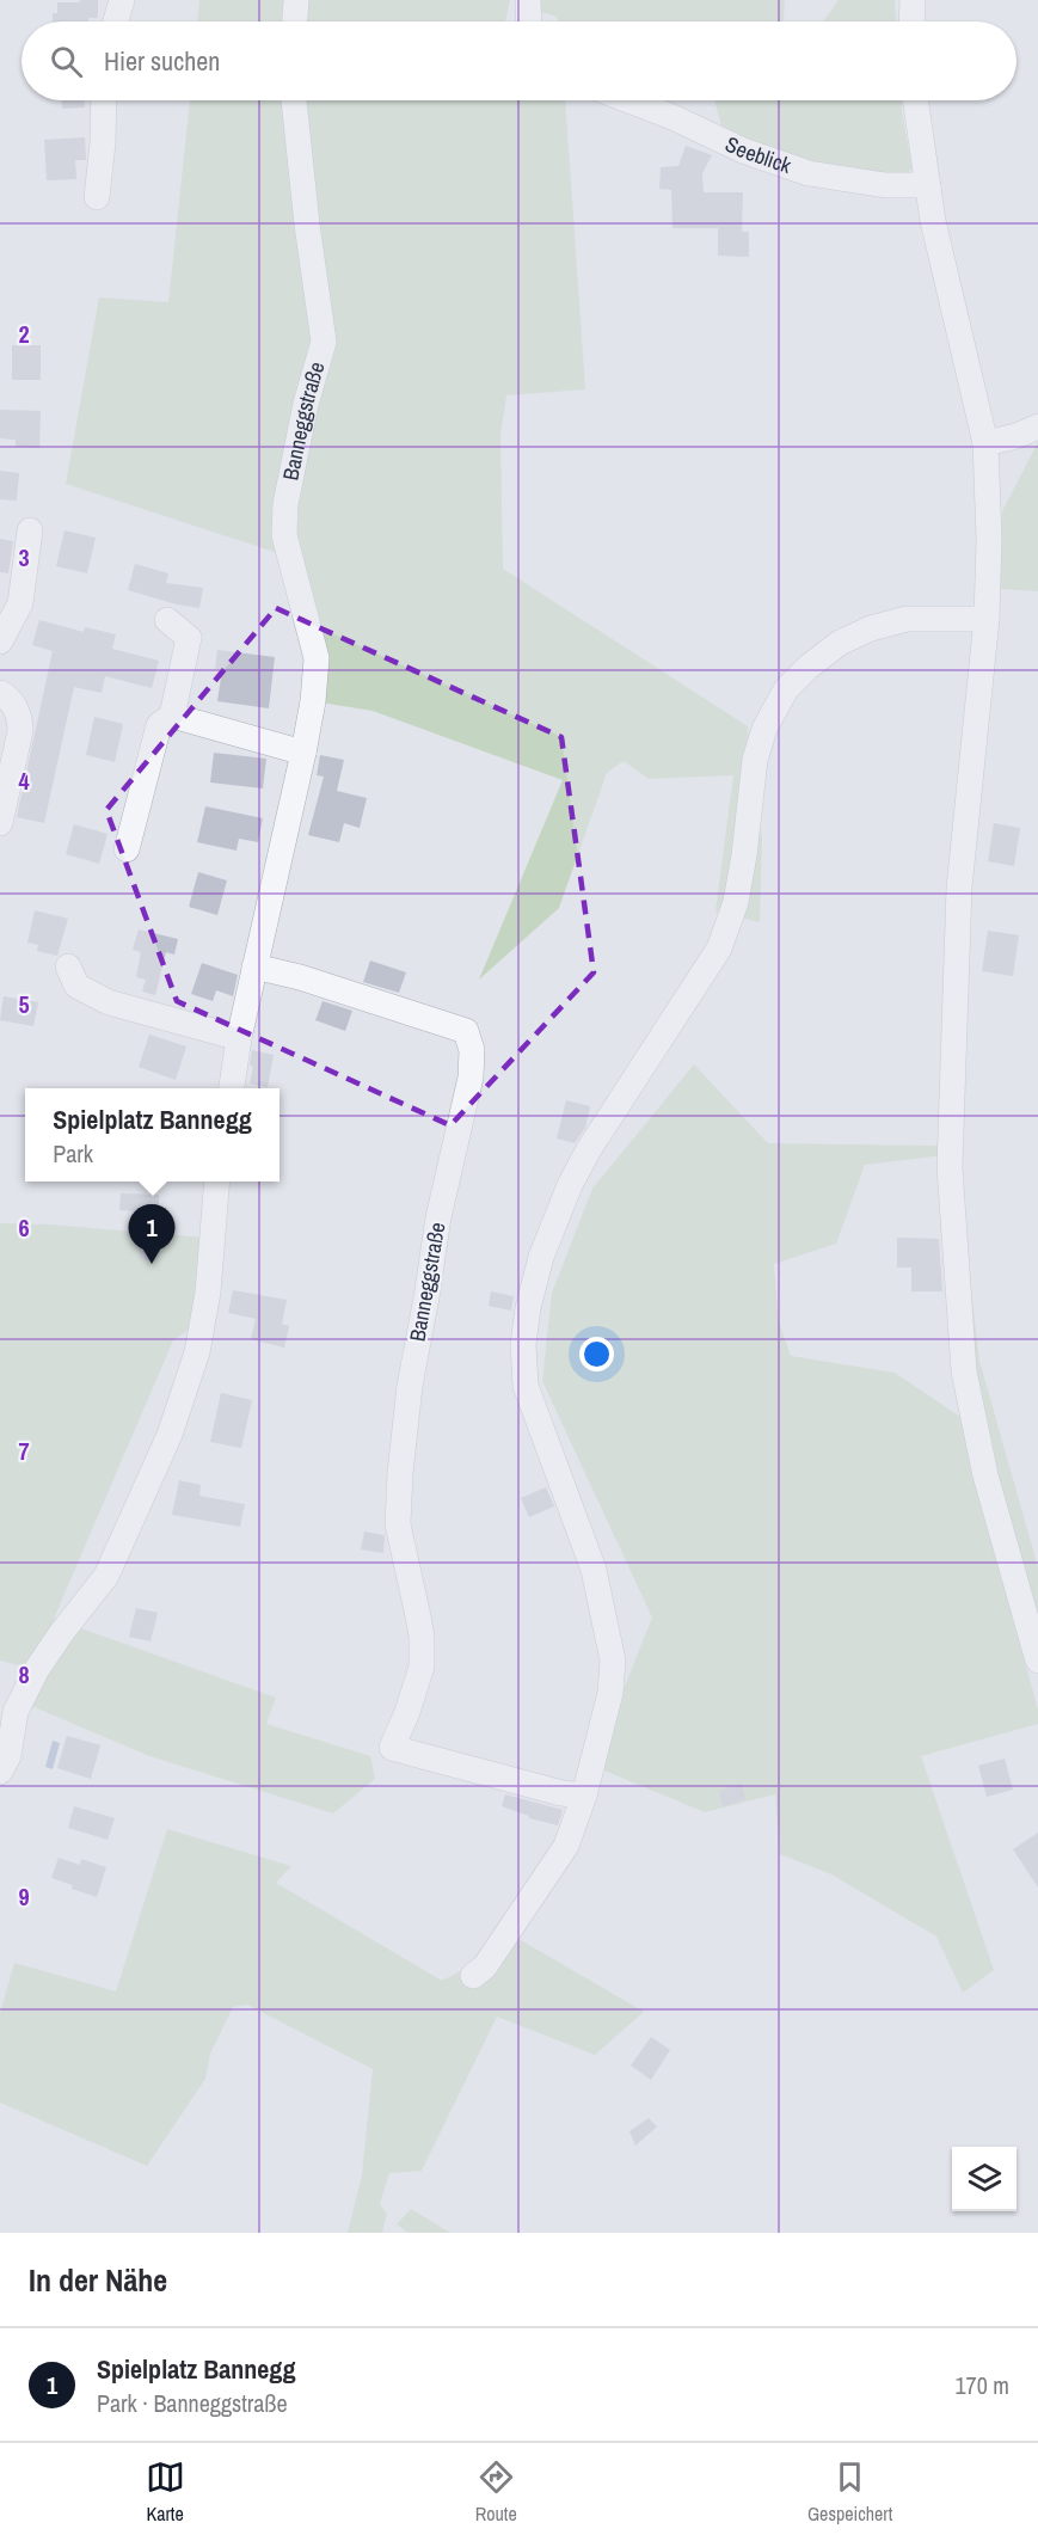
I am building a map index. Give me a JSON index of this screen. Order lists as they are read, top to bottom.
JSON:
{
  "streets": {
    "street": ["Seeblick", "Banneggstraße"]
  },
  "page": {
    "search": "Hier suchen",
    "popup": ["Spielplatz Bannegg", "Park"],
    "pins": "1",
    "heading": "In der Nähe",
    "list": [
      {
        "mark": "1",
        "name": "Spielplatz Bannegg",
        "note": "Park · Banneggstraße",
        "value": "170 m"
      }
    ],
    "nav": ["Karte", "Route", "Gespeichert"]
  },
  "grid": {
    "rows": [
      "2",
      "3",
      "4",
      "5",
      "6",
      "7",
      "8",
      "9"
    ]
  }
}
